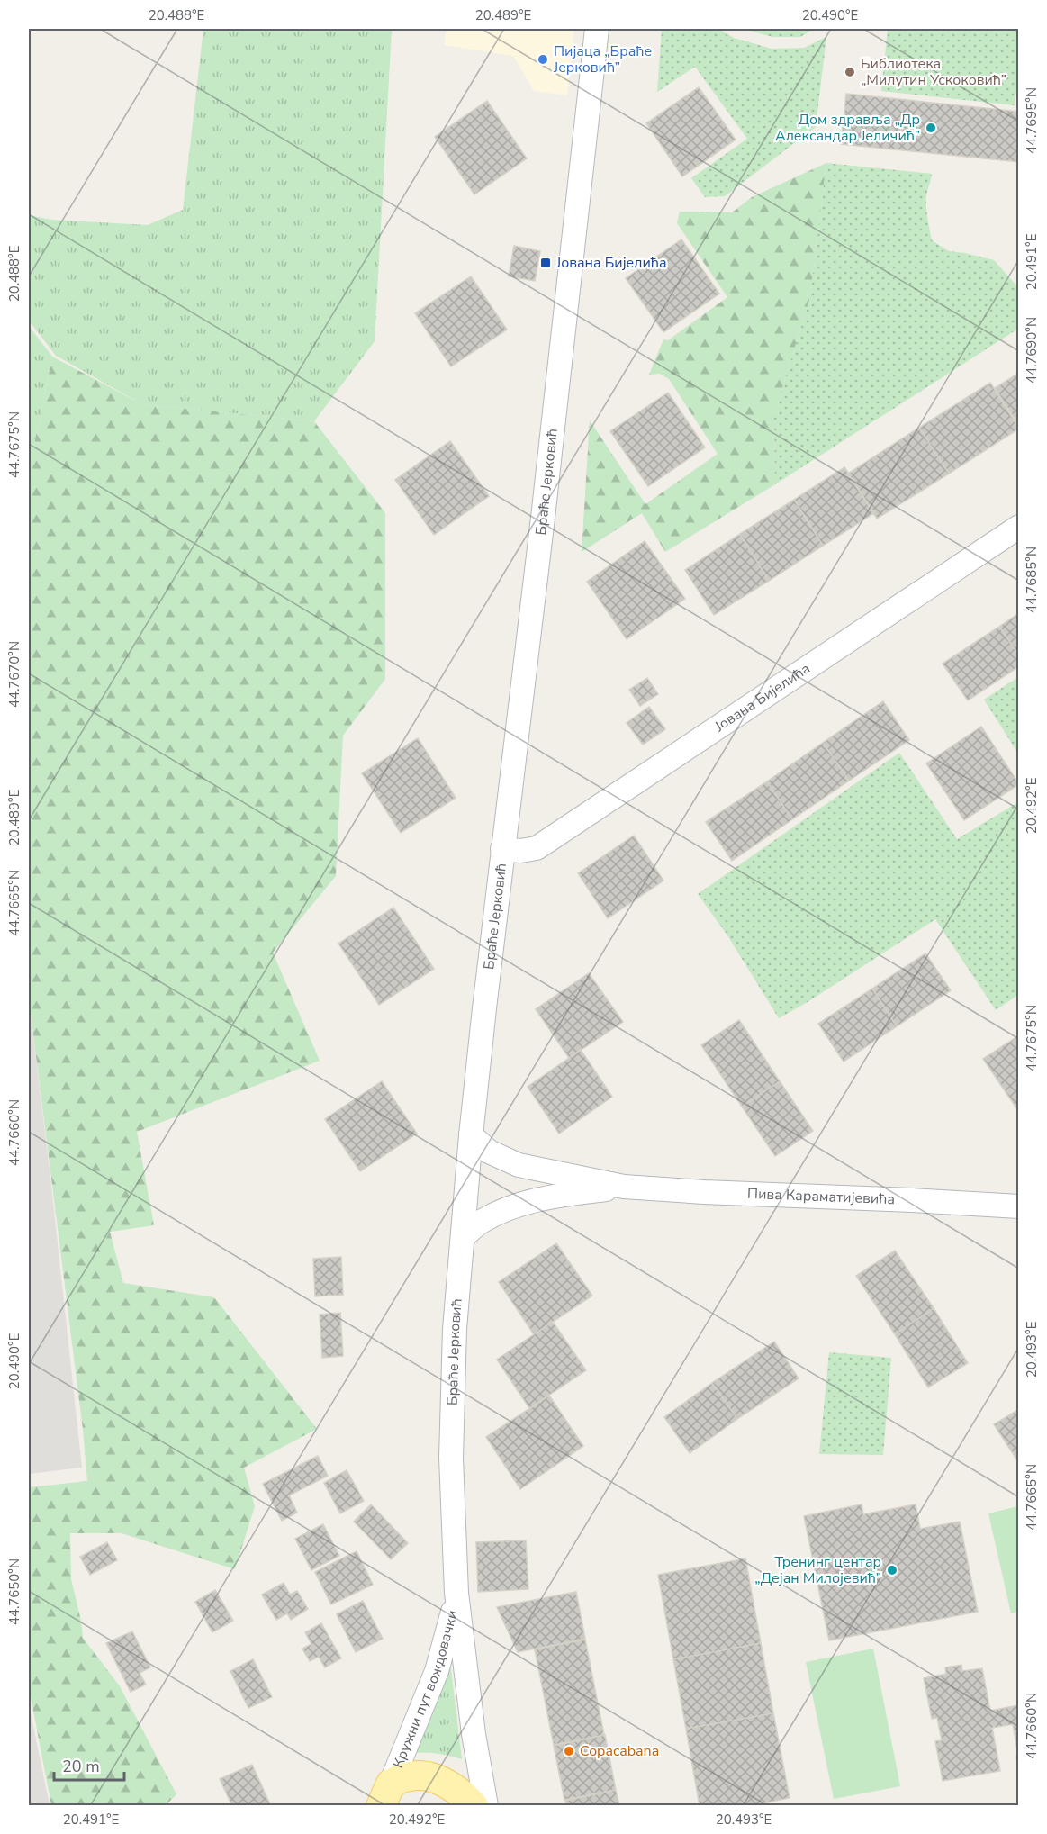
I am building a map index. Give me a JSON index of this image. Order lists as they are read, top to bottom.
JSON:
{
  "streets": {
    "main road": ["Кружни пут вождовачки"],
    "street": ["Браће Јерковић", "Јована Бијелића", "Пива Караматијевића"]
  },
  "crossings": [
    ["Браће Јерковић", "Јована Бијелића"],
    ["Браће Јерковић", "Пива Караматијевића"],
    ["Браће Јерковић", "Кружни пут вождовачки"]
  ],
  "places": {
    "other": [
      "Пијаца „Браће Јерковић”",
      "Библиотека „Милутин Ускоковић”",
      "Дом здравља „Др Александар Јеличић”",
      "Тренинг центар „Дејан Милојевић”",
      "Copacabana"
    ],
    "transit": ["Јована Бијелића"]
  },
  "scale_bar": "20 m",
  "coordinates": [
    "20.488°E",
    "20.489°E",
    "20.490°E",
    "44.7695°N",
    "20.491°E",
    "44.7690°N",
    "44.7675°N",
    "44.7685°N",
    "44.7670°N",
    "20.492°E",
    "44.7665°N",
    "44.7660°N",
    "20.493°E",
    "44.7650°N"
  ]
}
